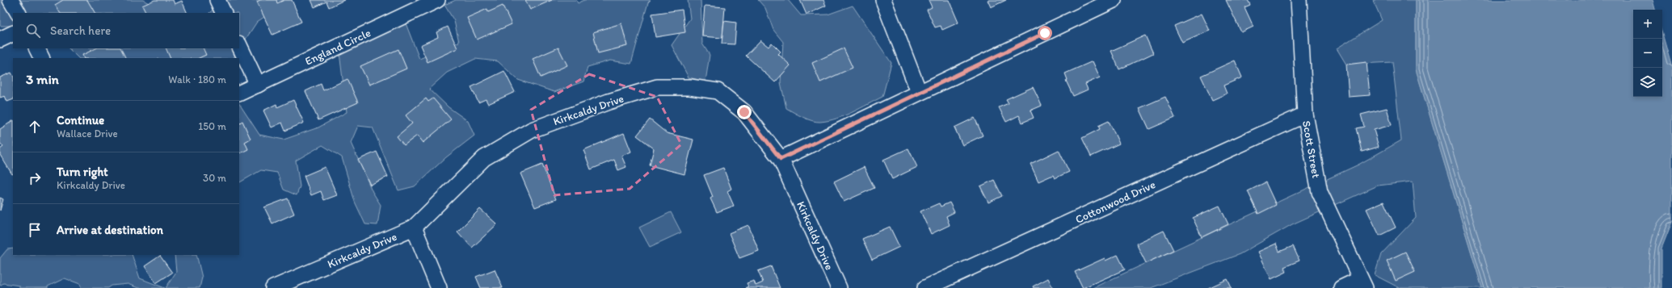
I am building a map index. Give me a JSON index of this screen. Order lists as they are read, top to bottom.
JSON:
{
  "streets": {
    "street": [
      "England Circle",
      "Kirkcaldy Drive",
      "Scott Street",
      "Cottonwood Drive"
    ]
  },
  "crossings": [
    ["Scott Street", "Cottonwood Drive"]
  ],
  "page": {
    "map_buttons": ["+", "−"],
    "search": "Search here",
    "heading": ["3 min", "Walk · 180 m"],
    "list": [
      ["Continue", "Wallace Drive", "150 m"],
      ["Turn right", "Kirkcaldy Drive", "30 m"],
      "Arrive at destination"
    ]
  }
}
